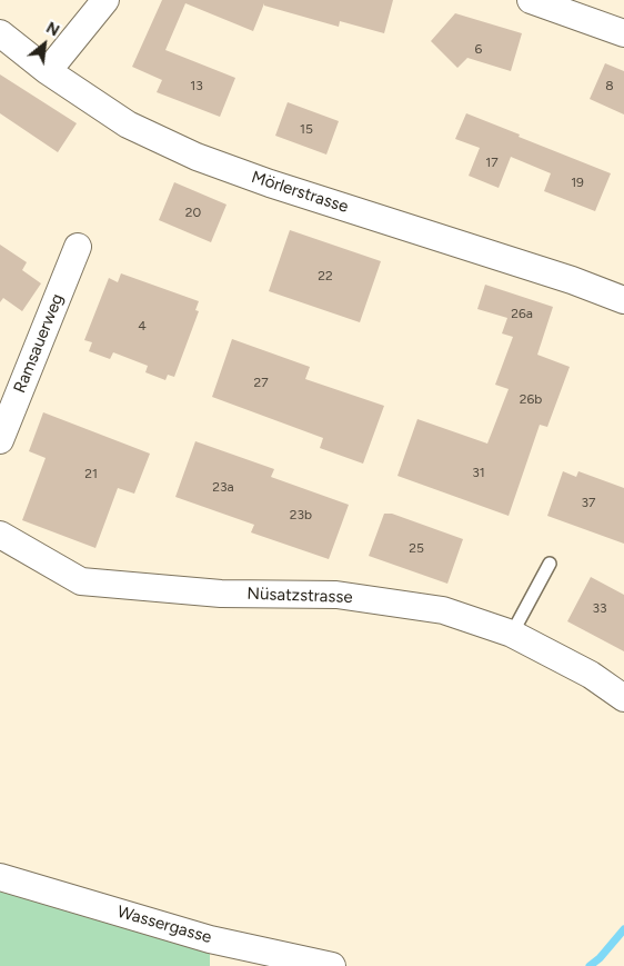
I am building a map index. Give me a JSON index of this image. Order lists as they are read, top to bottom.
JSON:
{
  "streets": {
    "street": [
      "Mörlerstrasse",
      "Ramsauerweg",
      "Nüsatzstrasse",
      "Wassergasse"
    ]
  },
  "house_numbers": [
    "6",
    "13",
    "8",
    "15",
    "17",
    "19",
    "20",
    "22",
    "26a",
    "4",
    "27",
    "26b",
    "31",
    "21",
    "23a",
    "37",
    "23b",
    "25",
    "33"
  ],
  "north": "top right"
}
